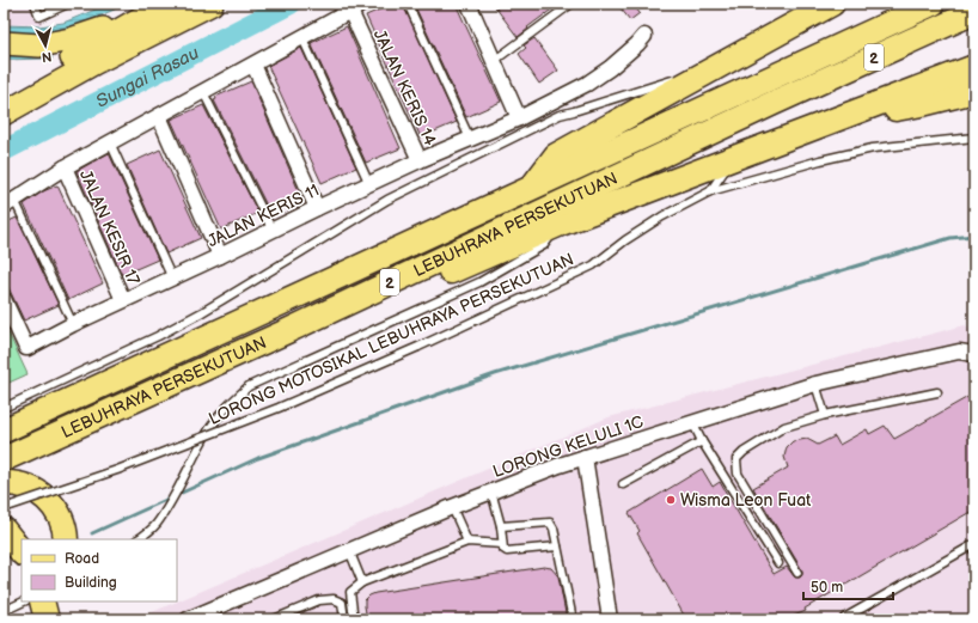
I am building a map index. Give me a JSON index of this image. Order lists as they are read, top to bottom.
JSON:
{
  "streets": {
    "highway": ["2", "LEBUHRAYA PERSEKUTUAN"],
    "street": [
      "JALAN KERIS 14",
      "JALAN KERIS 11",
      "JALAN KESIR 17",
      "LORONG KELULI 1C"
    ],
    "lane": ["LORONG MOTOSIKAL LEBUHRAYA PERSEKUTUAN"]
  },
  "crossings": [
    ["JALAN KERIS 14", "JALAN KERIS 11"],
    ["JALAN KERIS 11", "JALAN KESIR 17"]
  ],
  "water": ["Sungai Rasau"],
  "places": ["Wisma Leon Fuat"],
  "legend": ["Road", "Building"],
  "scale_bar": "50 m",
  "north": "bottom"
}
